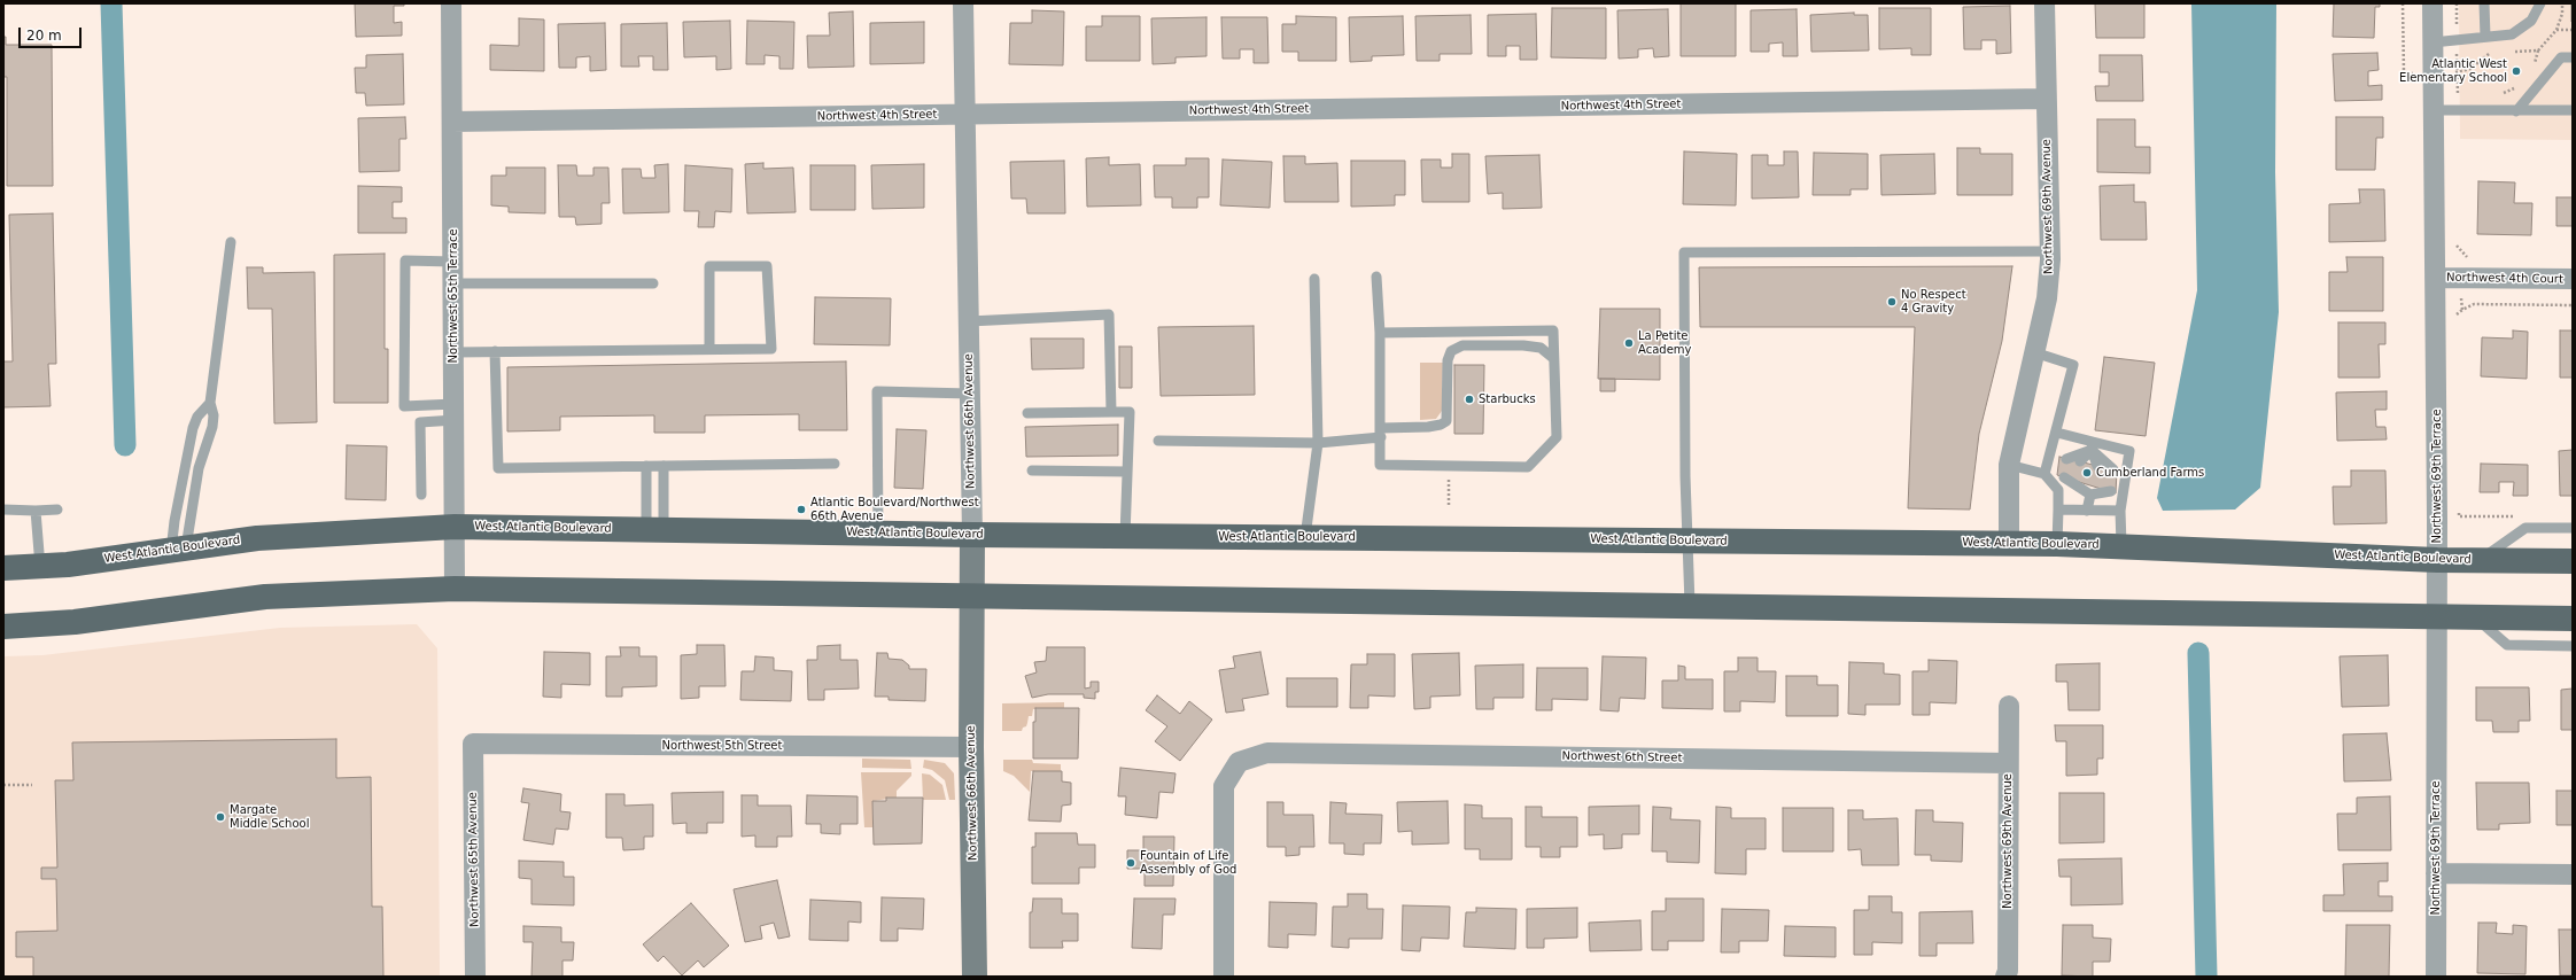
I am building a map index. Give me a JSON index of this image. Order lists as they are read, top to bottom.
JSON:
{
  "streets": {
    "main road": ["West Atlantic Boulevard"],
    "street": [
      "Northwest 4th Street",
      "Northwest 69th Avenue",
      "Northwest 4th Court",
      "Northwest 65th Terrace",
      "Northwest 66th Avenue",
      "Northwest 69th Terrace",
      "Northwest 5th Street",
      "Northwest 6th Street",
      "Northwest 65th Avenue"
    ]
  },
  "crossings": [
    ["Northwest 4th Street", "Northwest 69th Avenue"],
    ["Northwest 4th Street", "Northwest 65th Terrace"],
    ["Northwest 4th Street", "Northwest 66th Avenue"],
    ["Northwest 69th Avenue", "West Atlantic Boulevard"],
    ["Northwest 69th Avenue", "Northwest 6th Street"],
    ["Northwest 4th Court", "Northwest 69th Terrace"],
    ["Northwest 65th Terrace", "West Atlantic Boulevard"],
    ["Northwest 66th Avenue", "West Atlantic Boulevard"],
    ["Northwest 66th Avenue", "Northwest 5th Street"],
    ["Northwest 69th Terrace", "West Atlantic Boulevard"],
    ["Northwest 5th Street", "Northwest 65th Avenue"]
  ],
  "places": [
    "Atlantic West Elementary School",
    "No Respect 4 Gravity",
    "La Petite Academy",
    "Starbucks",
    "Cumberland Farms",
    "Atlantic Boulevard/Northwest 66th Avenue",
    "Margate Middle School",
    "Fountain of Life Assembly of God"
  ],
  "scale_bar": "20 m"
}
